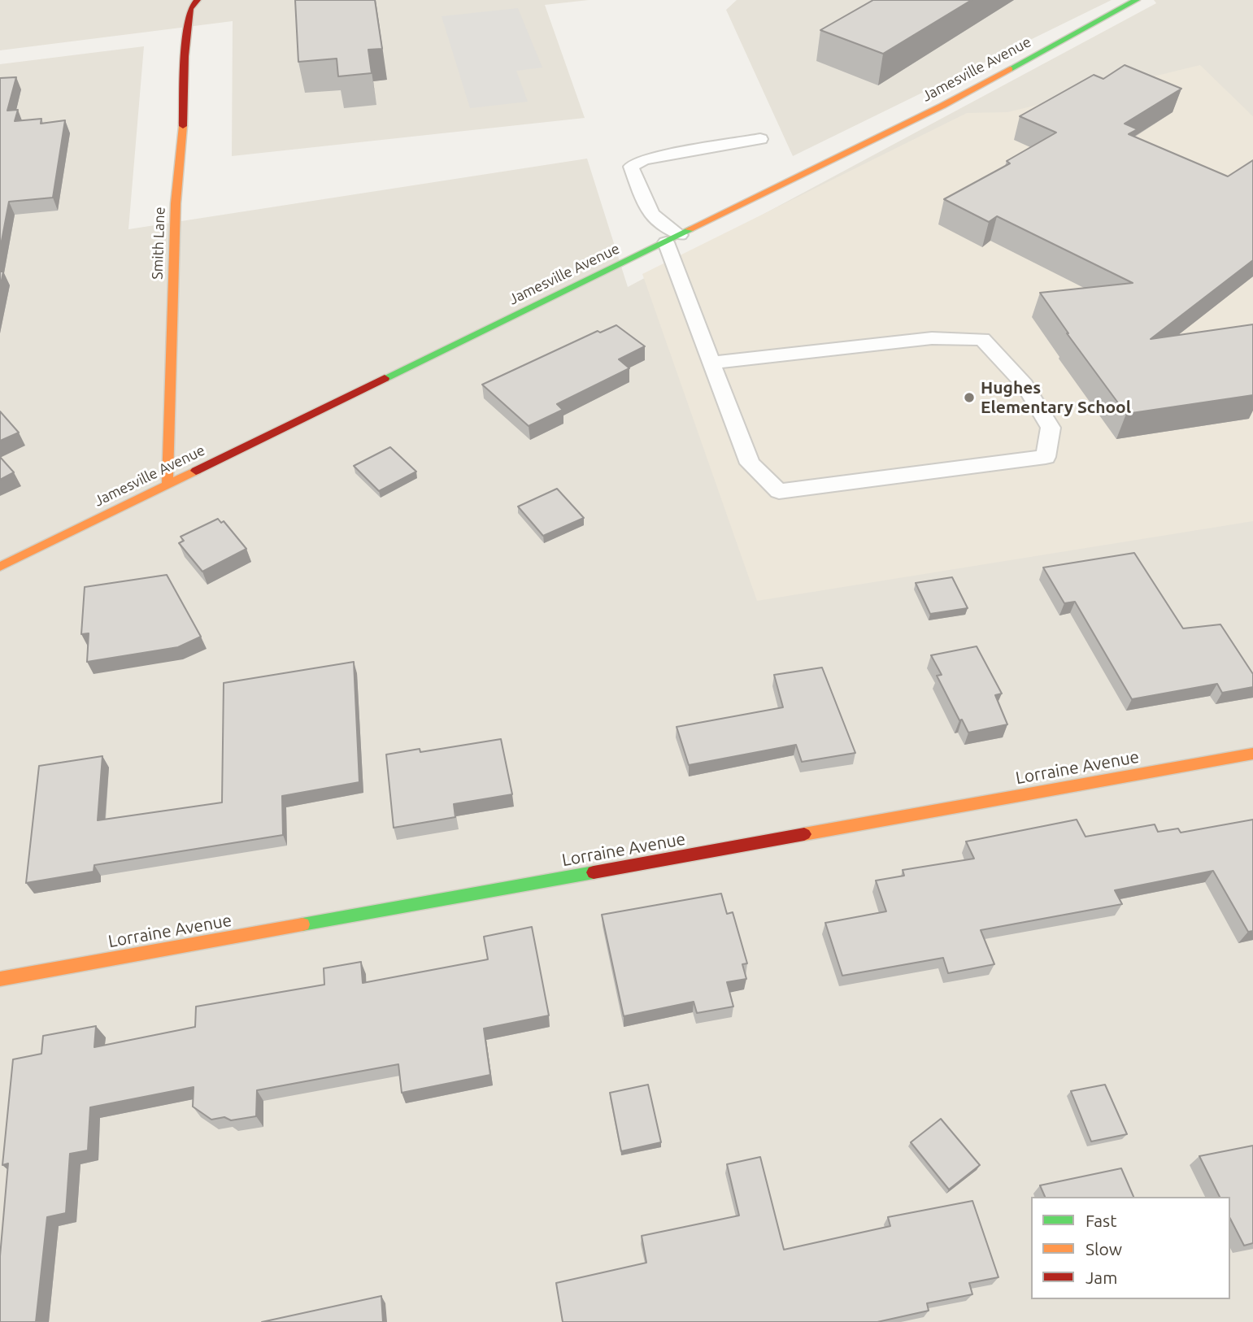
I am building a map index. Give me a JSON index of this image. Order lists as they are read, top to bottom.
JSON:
{
  "streets": {
    "street": ["Jamesville Avenue", "Smith Lane", "Lorraine Avenue"]
  },
  "crossings": [
    ["Jamesville Avenue", "Smith Lane"]
  ],
  "places": ["Hughes Elementary School"],
  "legend": ["Fast", "Slow", "Jam"]
}
